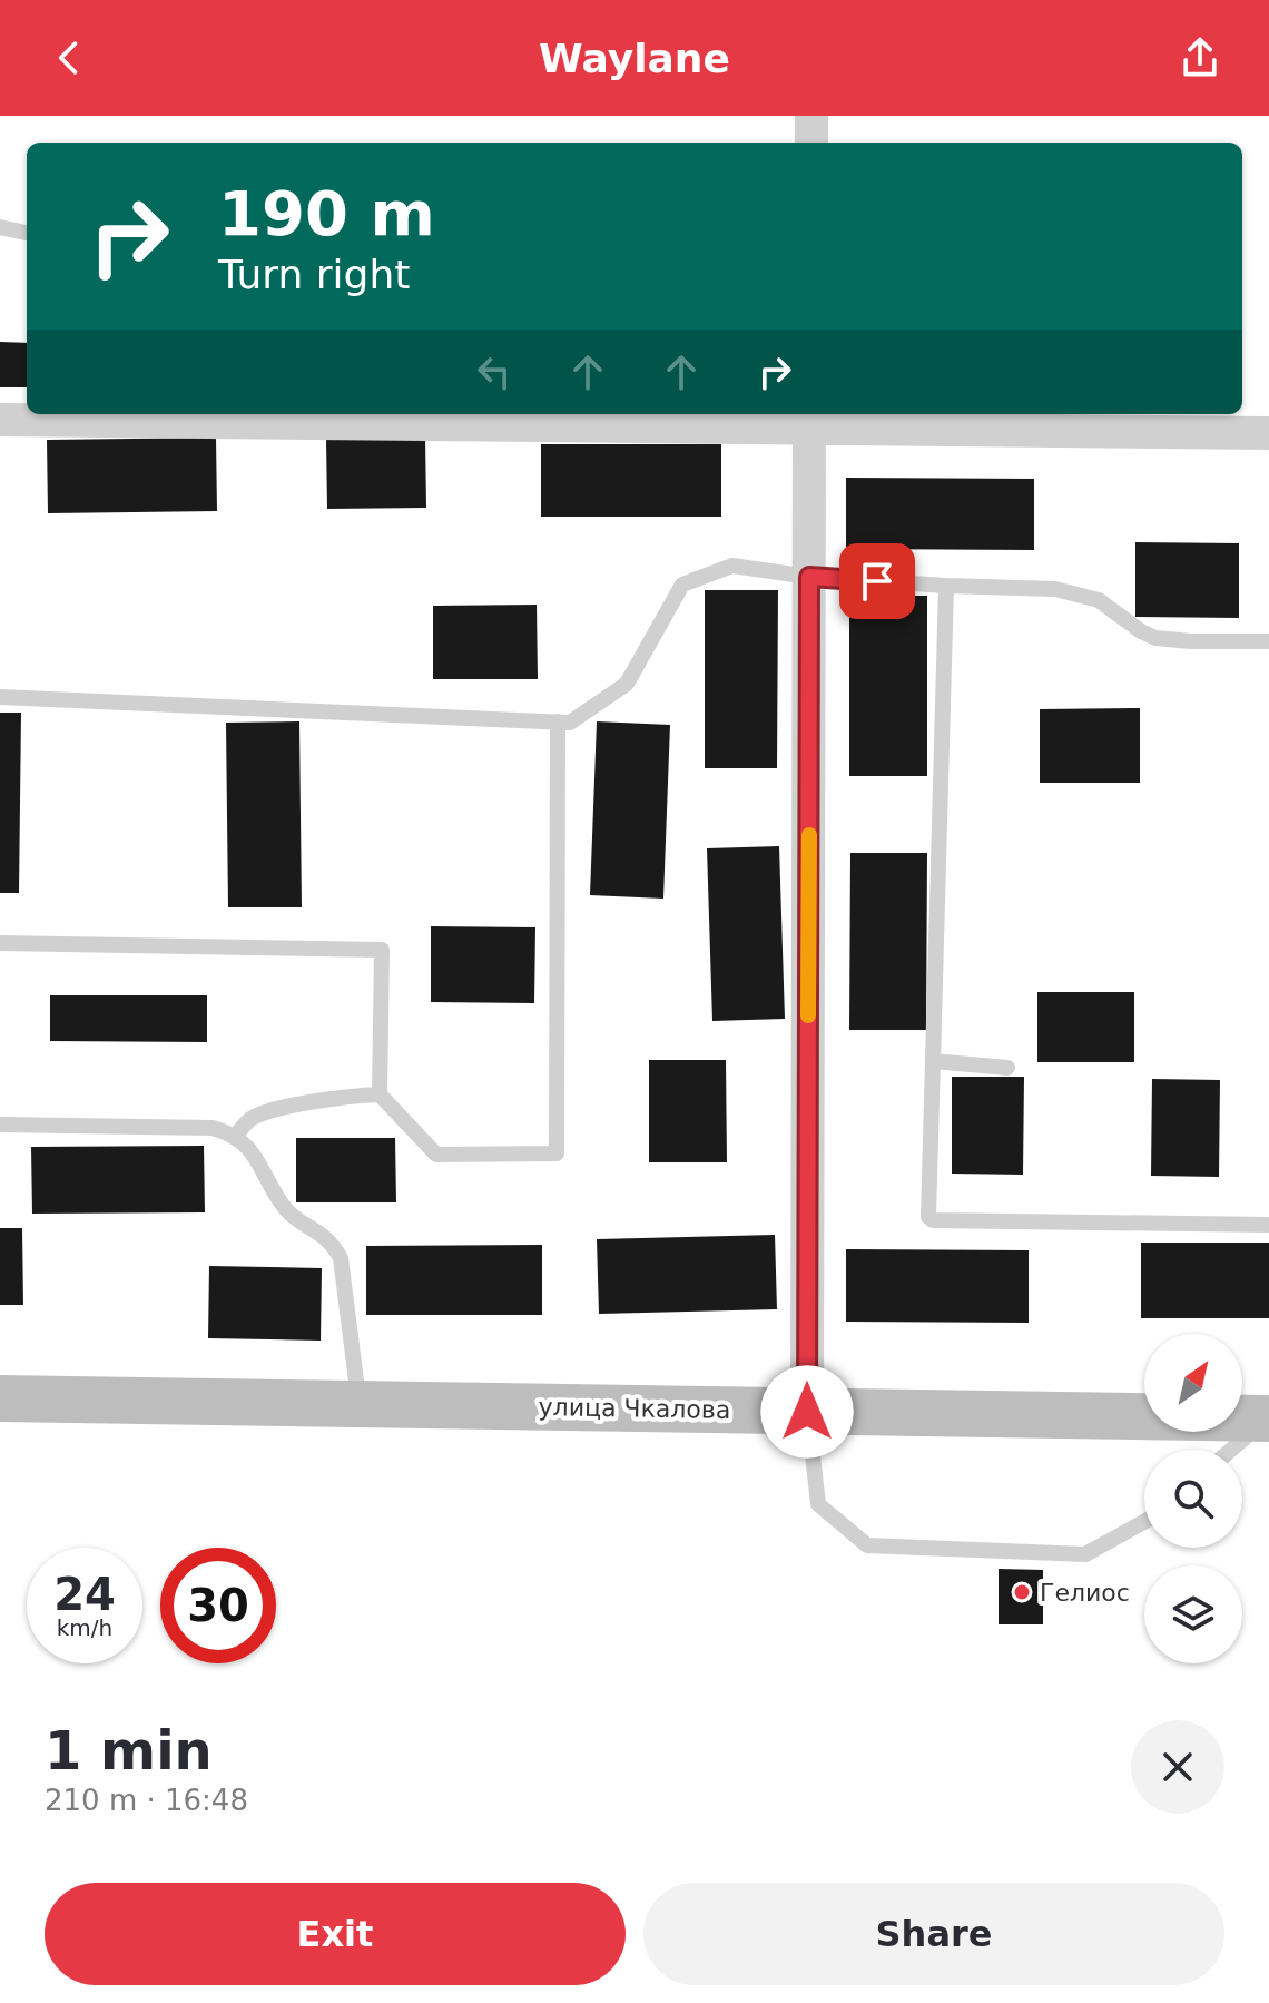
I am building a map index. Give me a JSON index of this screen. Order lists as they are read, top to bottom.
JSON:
{
  "streets": {
    "main road": ["улица Чкалова"]
  },
  "places": ["Гелиос"],
  "north": "top right",
  "page": {
    "header": "Waylane",
    "turn": ["190 m", "Turn right"],
    "speed": "24 km/h",
    "limit": "30",
    "heading": ["1 min", "210 m · 16:48"],
    "buttons": ["Exit", "Share"]
  }
}
